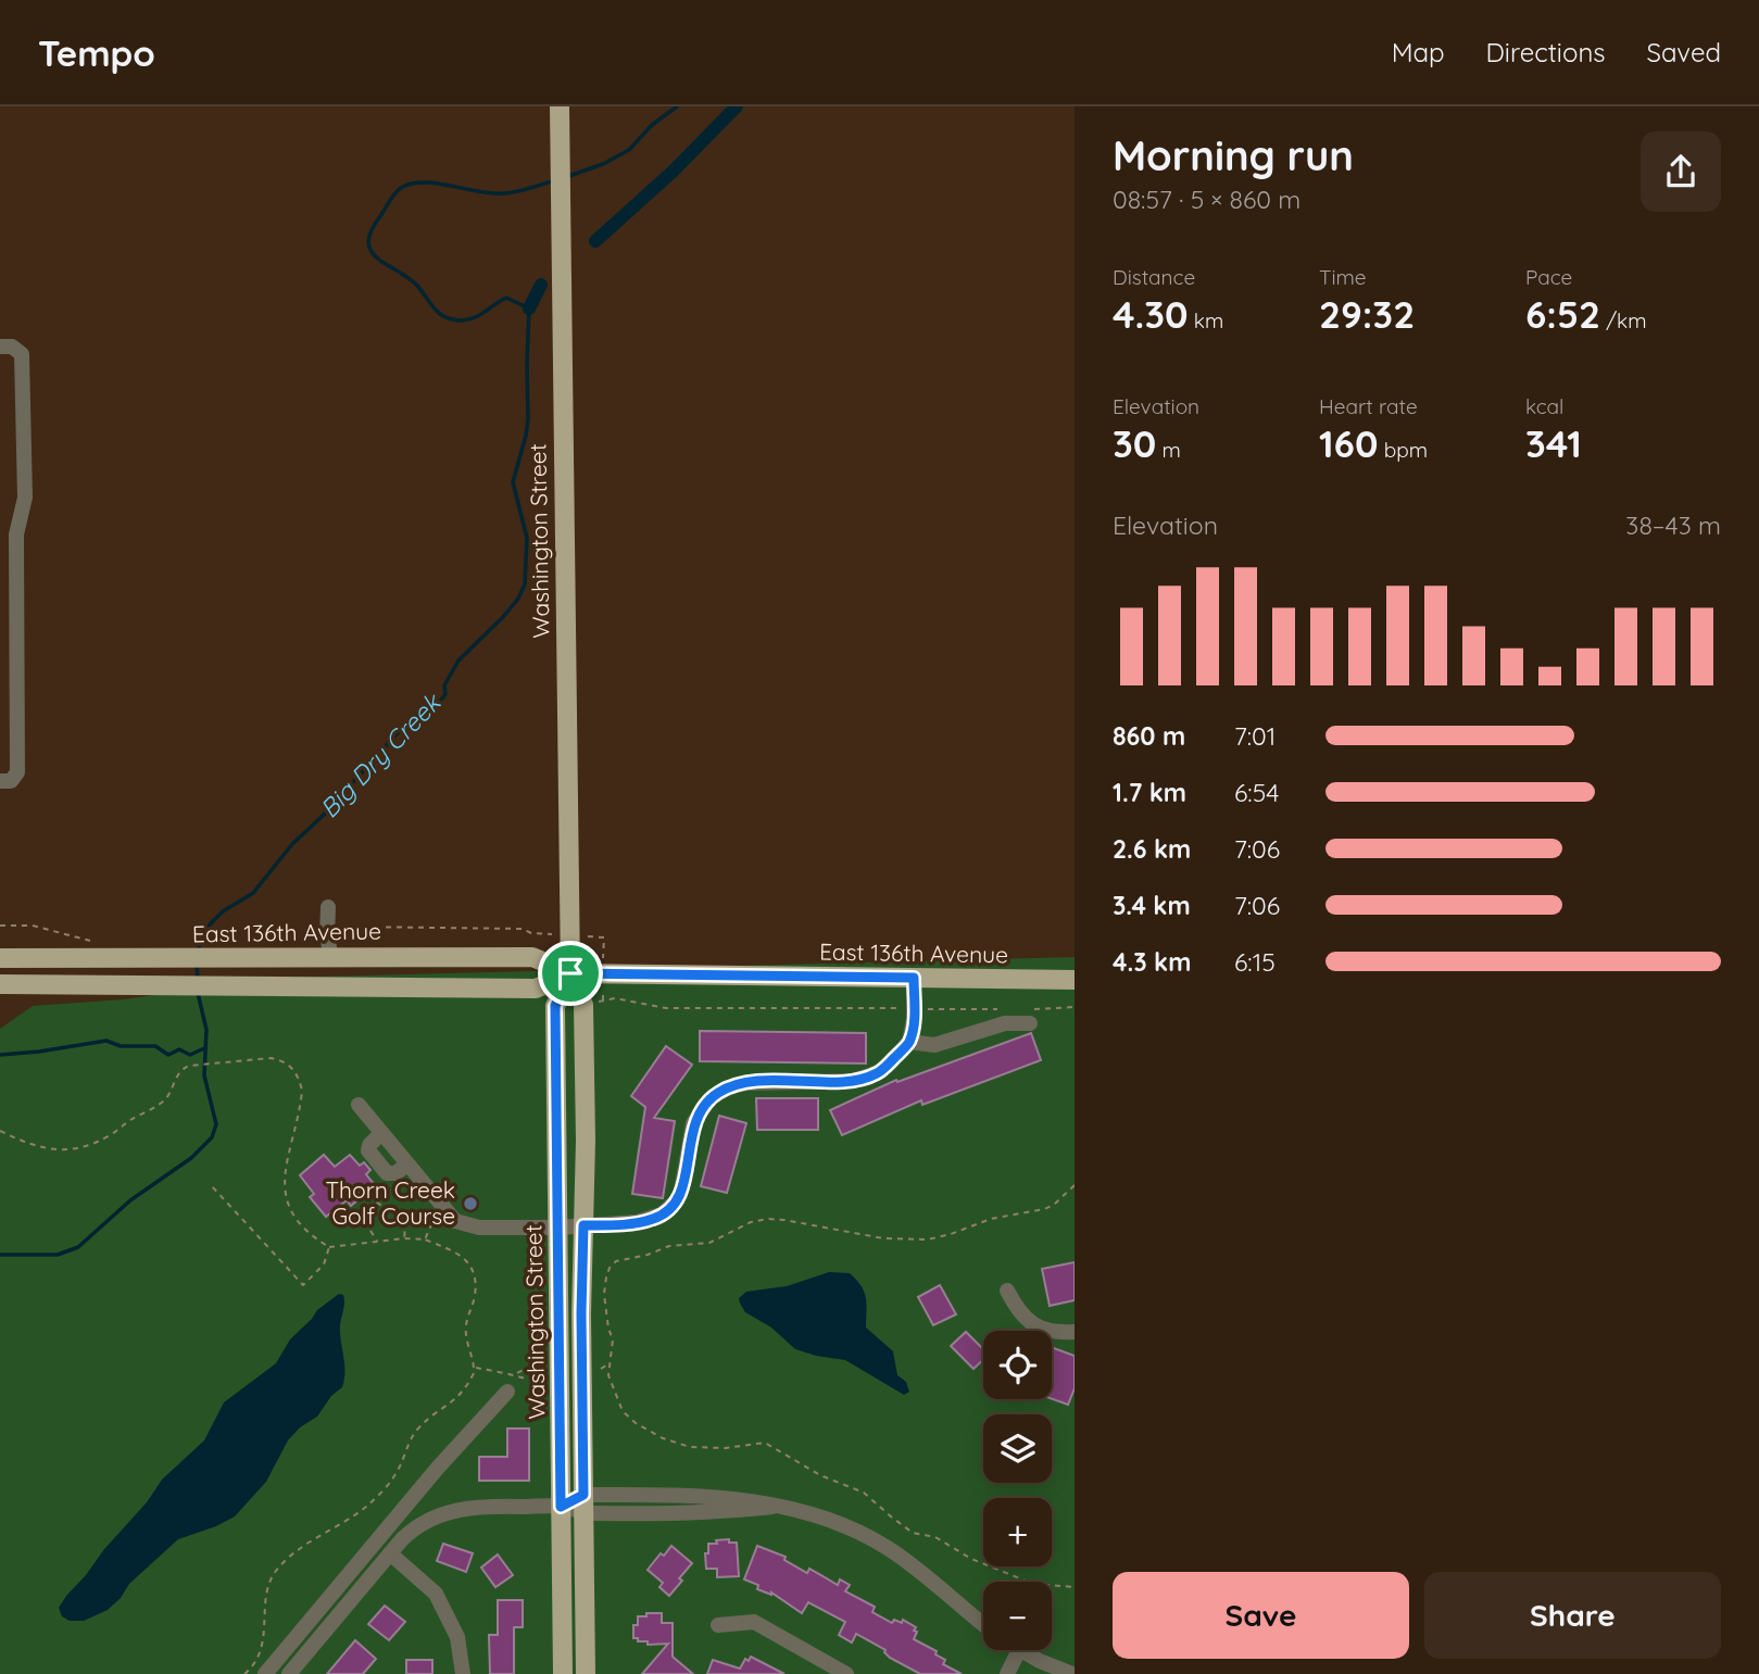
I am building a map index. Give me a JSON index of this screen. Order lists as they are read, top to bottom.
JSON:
{
  "streets": {
    "main road": ["Washington Street", "East 136th Avenue"]
  },
  "crossings": [
    ["Washington Street", "East 136th Avenue"]
  ],
  "water": ["Big Dry Creek"],
  "places": ["Thorn Creek Golf Course"],
  "page": {
    "header": "Tempo",
    "nav": ["Map", "Directions", "Saved"],
    "heading": ["Morning run", "08:57 · 5 × 860 m"],
    "stats": [
      ["Distance", "4.30 km"],
      ["Time", "29:32"],
      ["Pace", "6:52 /km"],
      ["Elevation", "30 m"],
      ["Heart rate", "160 bpm"],
      ["kcal", "341"]
    ],
    "chart": ["Elevation", "38–43 m"],
    "list": [
      {
        "name": "860 m",
        "note": "7:01"
      },
      {
        "name": "1.7 km",
        "note": "6:54"
      },
      {
        "name": "2.6 km",
        "note": "7:06"
      },
      {
        "name": "3.4 km",
        "note": "7:06"
      },
      {
        "name": "4.3 km",
        "note": "6:15"
      }
    ],
    "map_buttons": ["+", "−"],
    "buttons": ["Save", "Share"]
  }
}
